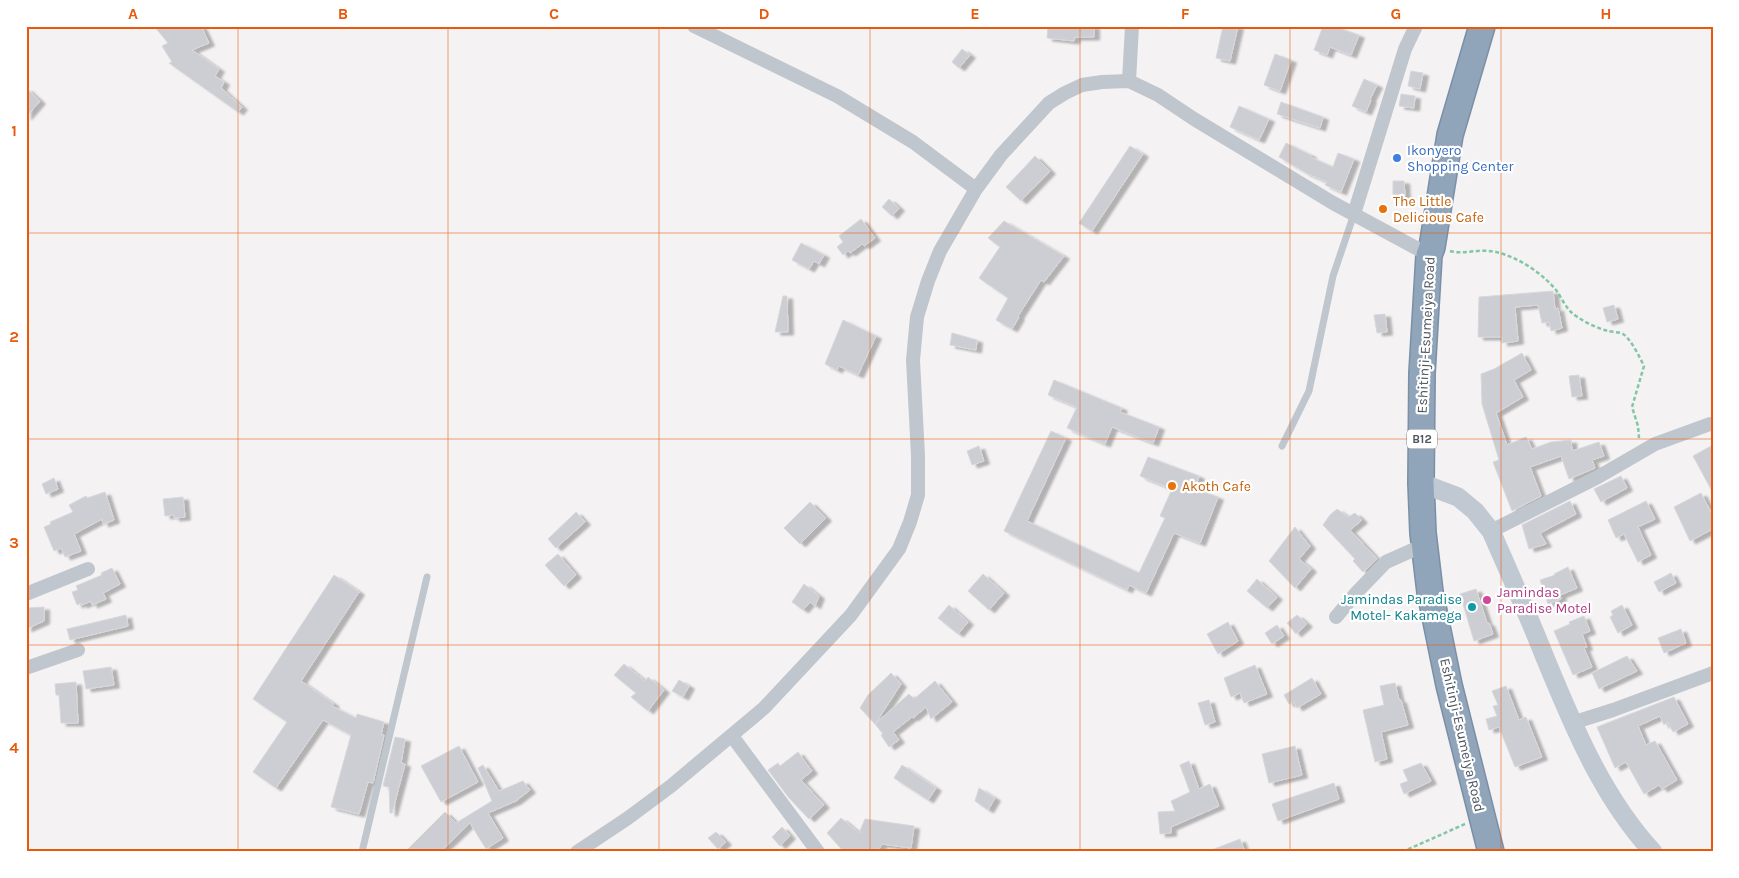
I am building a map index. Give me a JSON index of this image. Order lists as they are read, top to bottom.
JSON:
{
  "streets": {
    "highway": ["Eshitinji-Esumeiya Road", "B12"]
  },
  "places": [
    "Ikonyero Shopping Center",
    "The Little Delicious Cafe",
    "Akoth Cafe",
    "Jamindas Paradise Motel",
    "Jamindas Paradise Motel- Kakamega"
  ],
  "grid": {
    "columns": [
      "A",
      "B",
      "C",
      "D",
      "E",
      "F",
      "G",
      "H"
    ],
    "rows": [
      "1",
      "2",
      "3",
      "4"
    ]
  }
}
